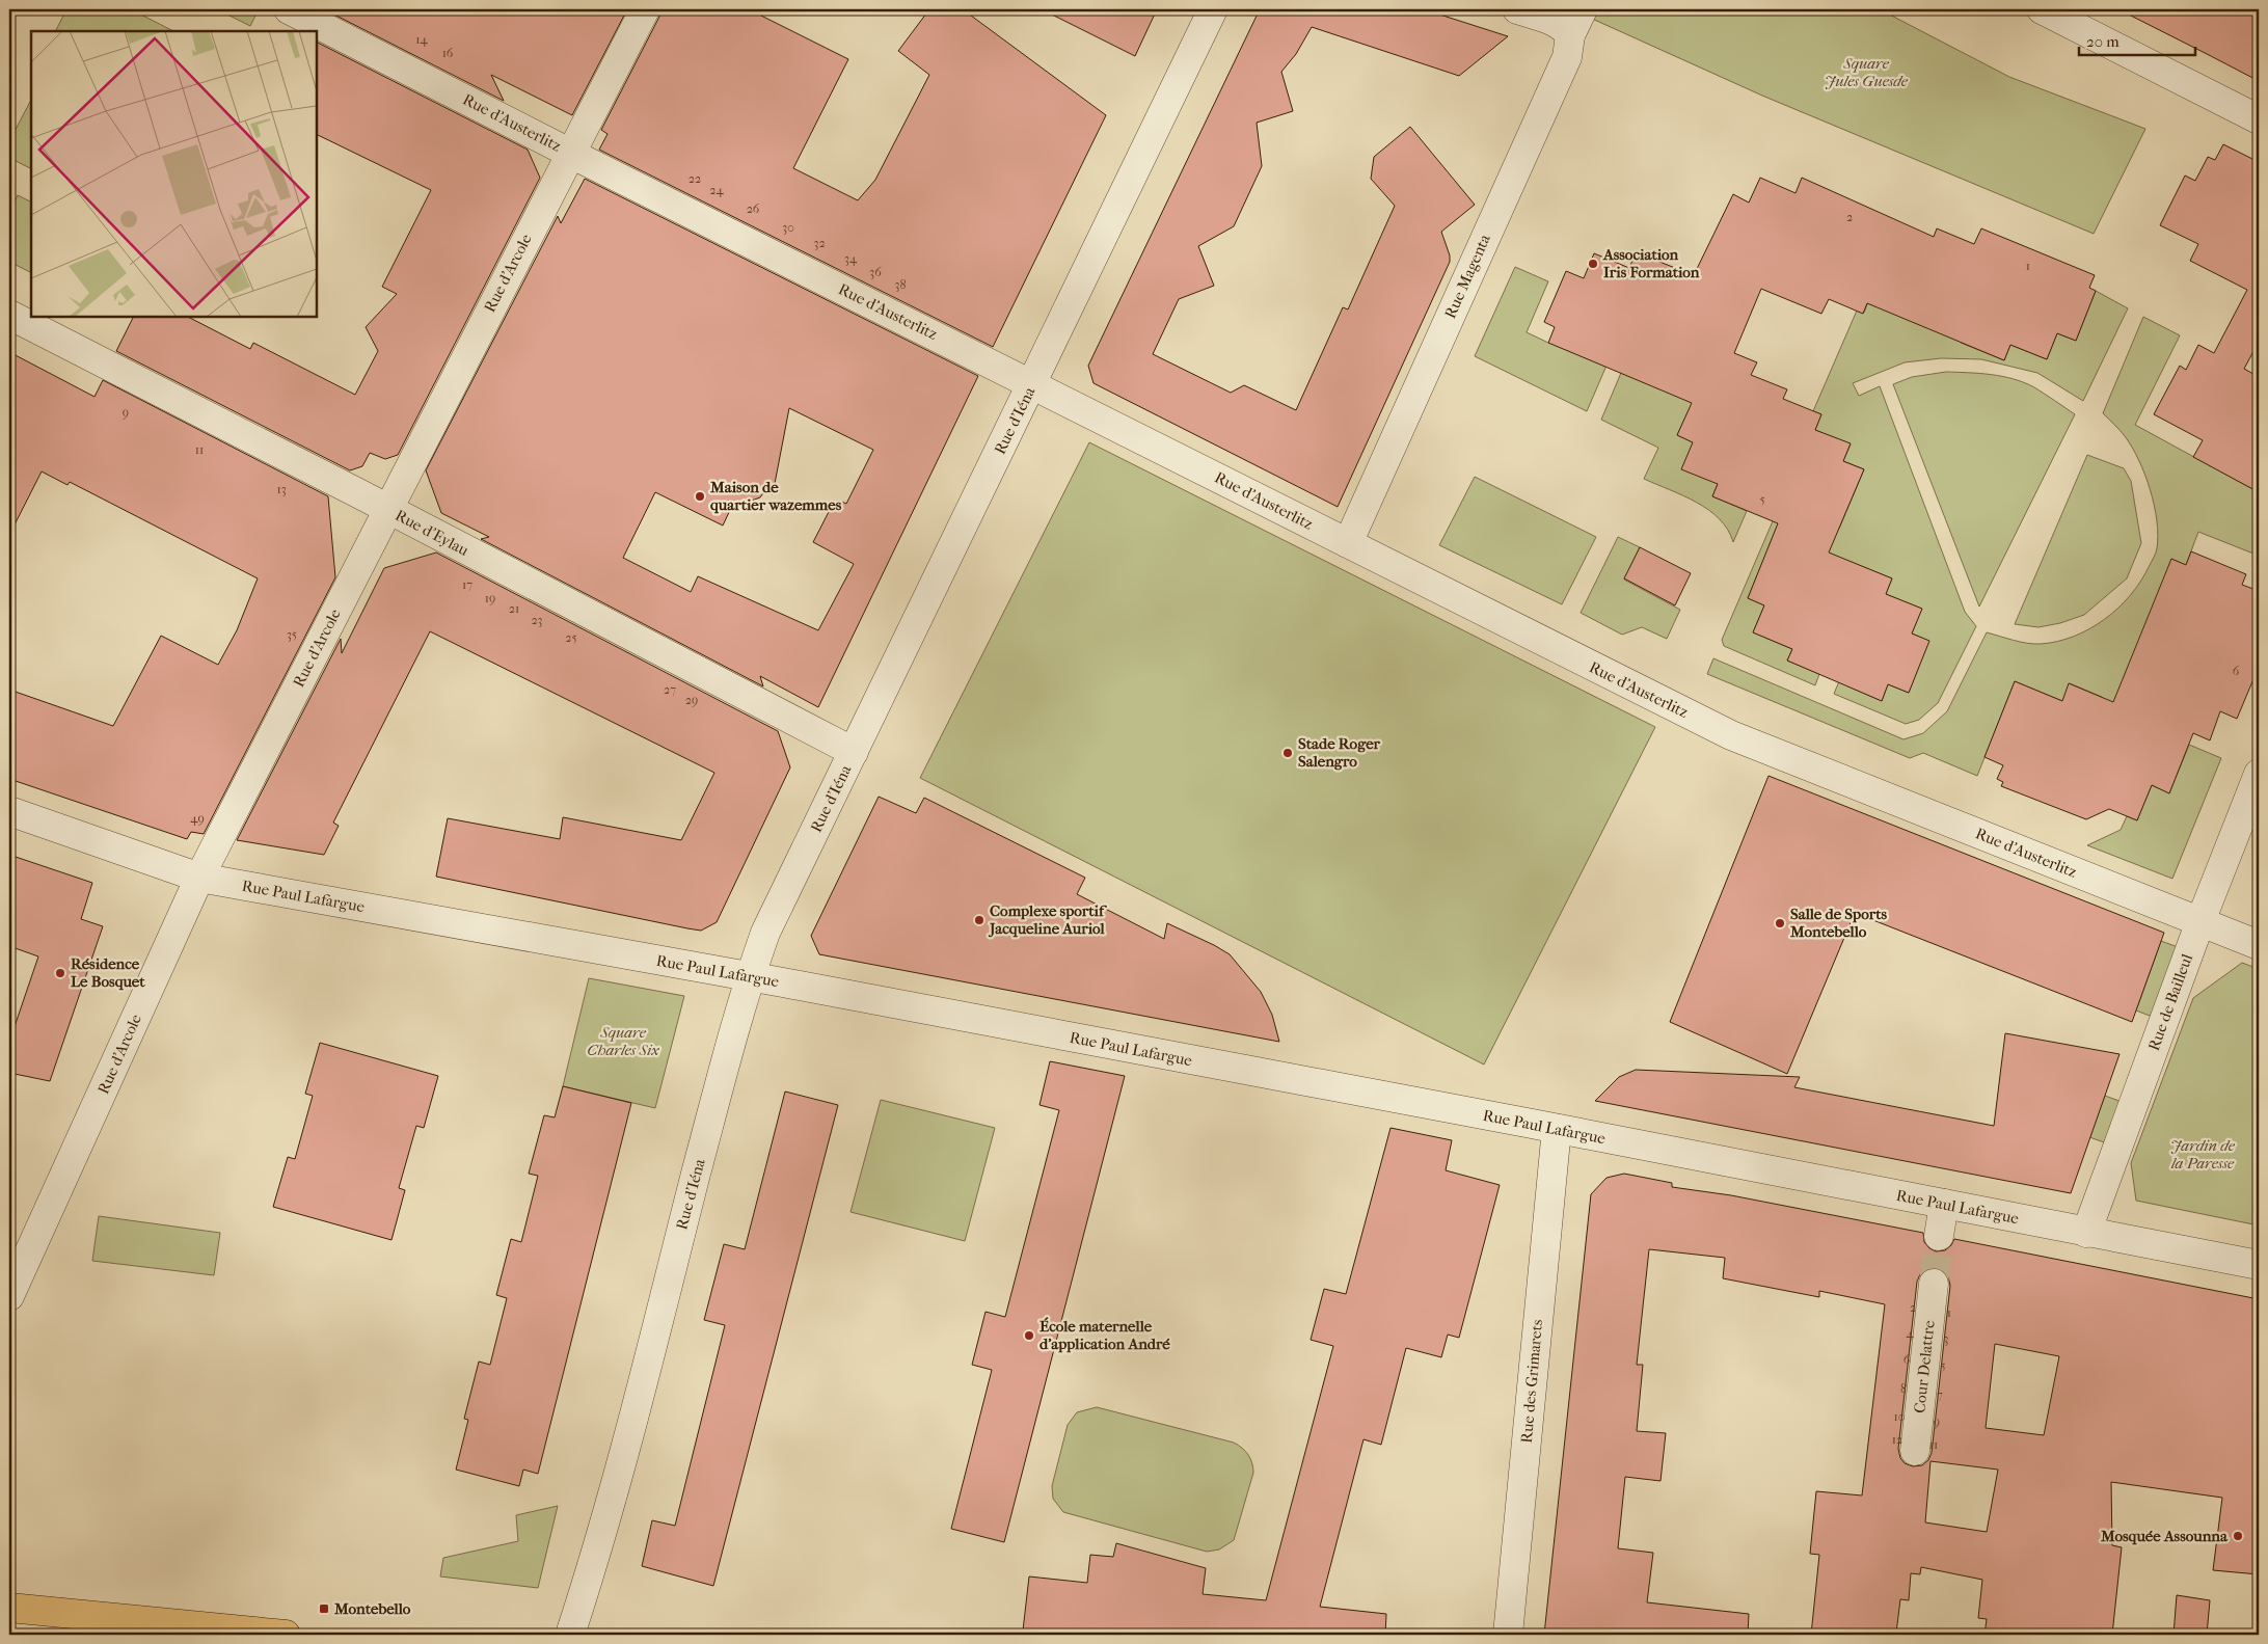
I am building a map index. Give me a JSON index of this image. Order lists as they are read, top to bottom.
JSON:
{
  "streets": {
    "street": [
      "Rue d'Austerlitz",
      "Rue d'Arcole",
      "Rue Magenta",
      "Rue d'Iéna",
      "Rue d'Eylau",
      "Rue Paul Lafargue",
      "Rue de Bailleul",
      "Cour Delattre",
      "Rue des Grimarets"
    ]
  },
  "crossings": [
    ["Rue d'Austerlitz", "Rue d'Arcole"],
    ["Rue d'Austerlitz", "Rue Magenta"],
    ["Rue d'Austerlitz", "Rue d'Iéna"],
    ["Rue d'Austerlitz", "Rue de Bailleul"],
    ["Rue d'Arcole", "Rue d'Eylau"],
    ["Rue d'Arcole", "Rue Paul Lafargue"],
    ["Rue d'Iéna", "Rue d'Eylau"],
    ["Rue d'Iéna", "Rue Paul Lafargue"],
    ["Rue Paul Lafargue", "Rue de Bailleul"],
    ["Rue Paul Lafargue", "Rue des Grimarets"]
  ],
  "parks": ["Square Jules Guesde", "Square Charles Six", "Jardin de la Paresse"],
  "places": {
    "other": [
      "Association Iris Formation",
      "Maison de quartier wazemmes",
      "Stade Roger Salengro",
      "Complexe sportif Jacqueline Auriol",
      "Salle de Sports Montebello",
      "Résidence Le Bosquet",
      "École maternelle d'application André",
      "Mosquée Assounna"
    ],
    "transit": ["Montebello"]
  },
  "house_numbers": [
    "14",
    "16",
    "22",
    "24",
    "26",
    "2",
    "30",
    "32",
    "34",
    "1",
    "36",
    "38",
    "9",
    "11",
    "13",
    "5",
    "17",
    "19",
    "21",
    "23",
    "35",
    "25",
    "6",
    "27",
    "29",
    "49",
    "2",
    "1",
    "4",
    "3",
    "6",
    "5",
    "8",
    "7",
    "10",
    "9",
    "12",
    "11"
  ],
  "scale_bar": "20 m"
}
